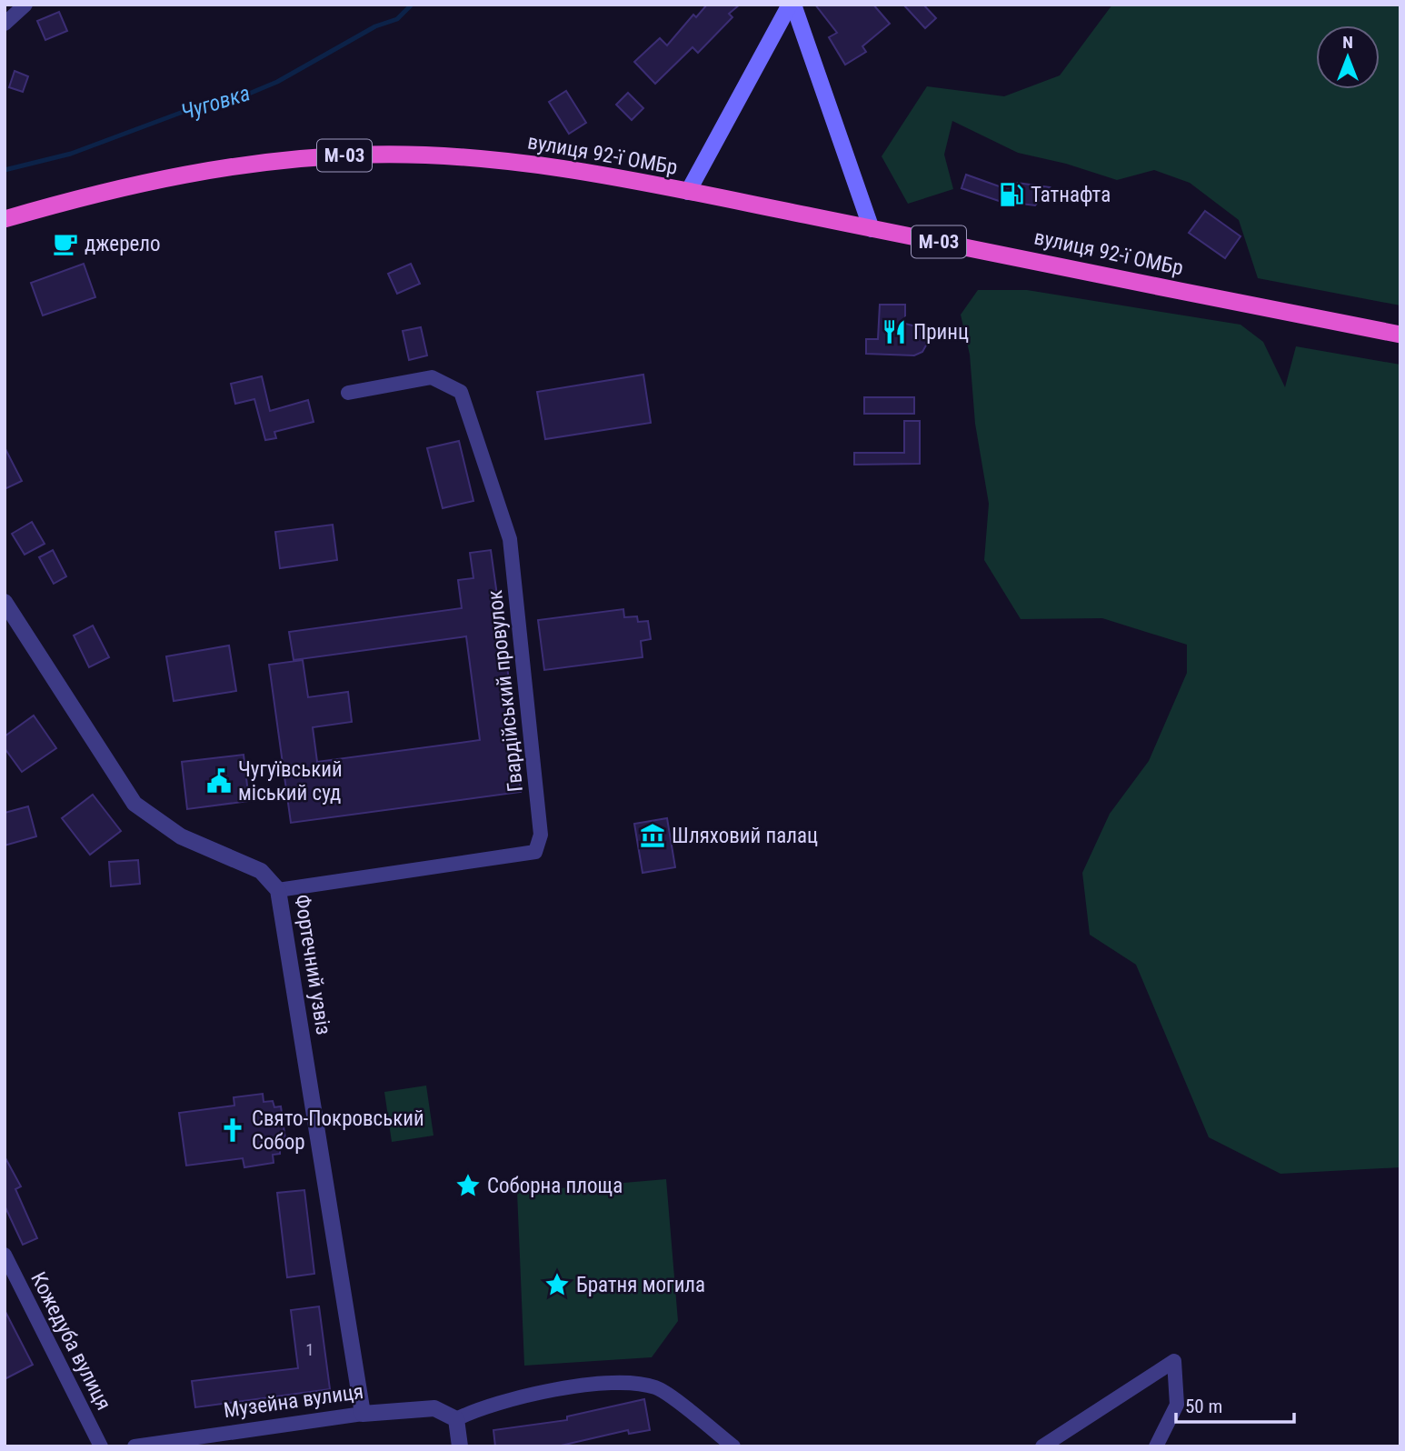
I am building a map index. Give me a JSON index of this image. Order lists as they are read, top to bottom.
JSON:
{
  "streets": {
    "highway": ["вулиця 92-ї ОМБр", "М-03"],
    "street": [
      "Гвардійський провулок",
      "Фортечний узвіз",
      "Кожедуба вулиця",
      "Музейна вулиця"
    ]
  },
  "crossings": [
    ["Гвардійський провулок", "Фортечний узвіз"],
    ["Фортечний узвіз", "Музейна вулиця"]
  ],
  "water": ["Чуговка"],
  "places": {
    "fuel station": ["Татнафта"],
    "cafe": ["джерело"],
    "restaurant": ["Принц"],
    "public building": ["Чугуївський міський суд"],
    "museum": ["Шляховий палац"],
    "church": ["Свято-Покровський Собор"],
    "place": ["Соборна площа", "Братня могила"]
  },
  "house_numbers": ["1"],
  "scale_bar": "50 m",
  "north": "top"
}
